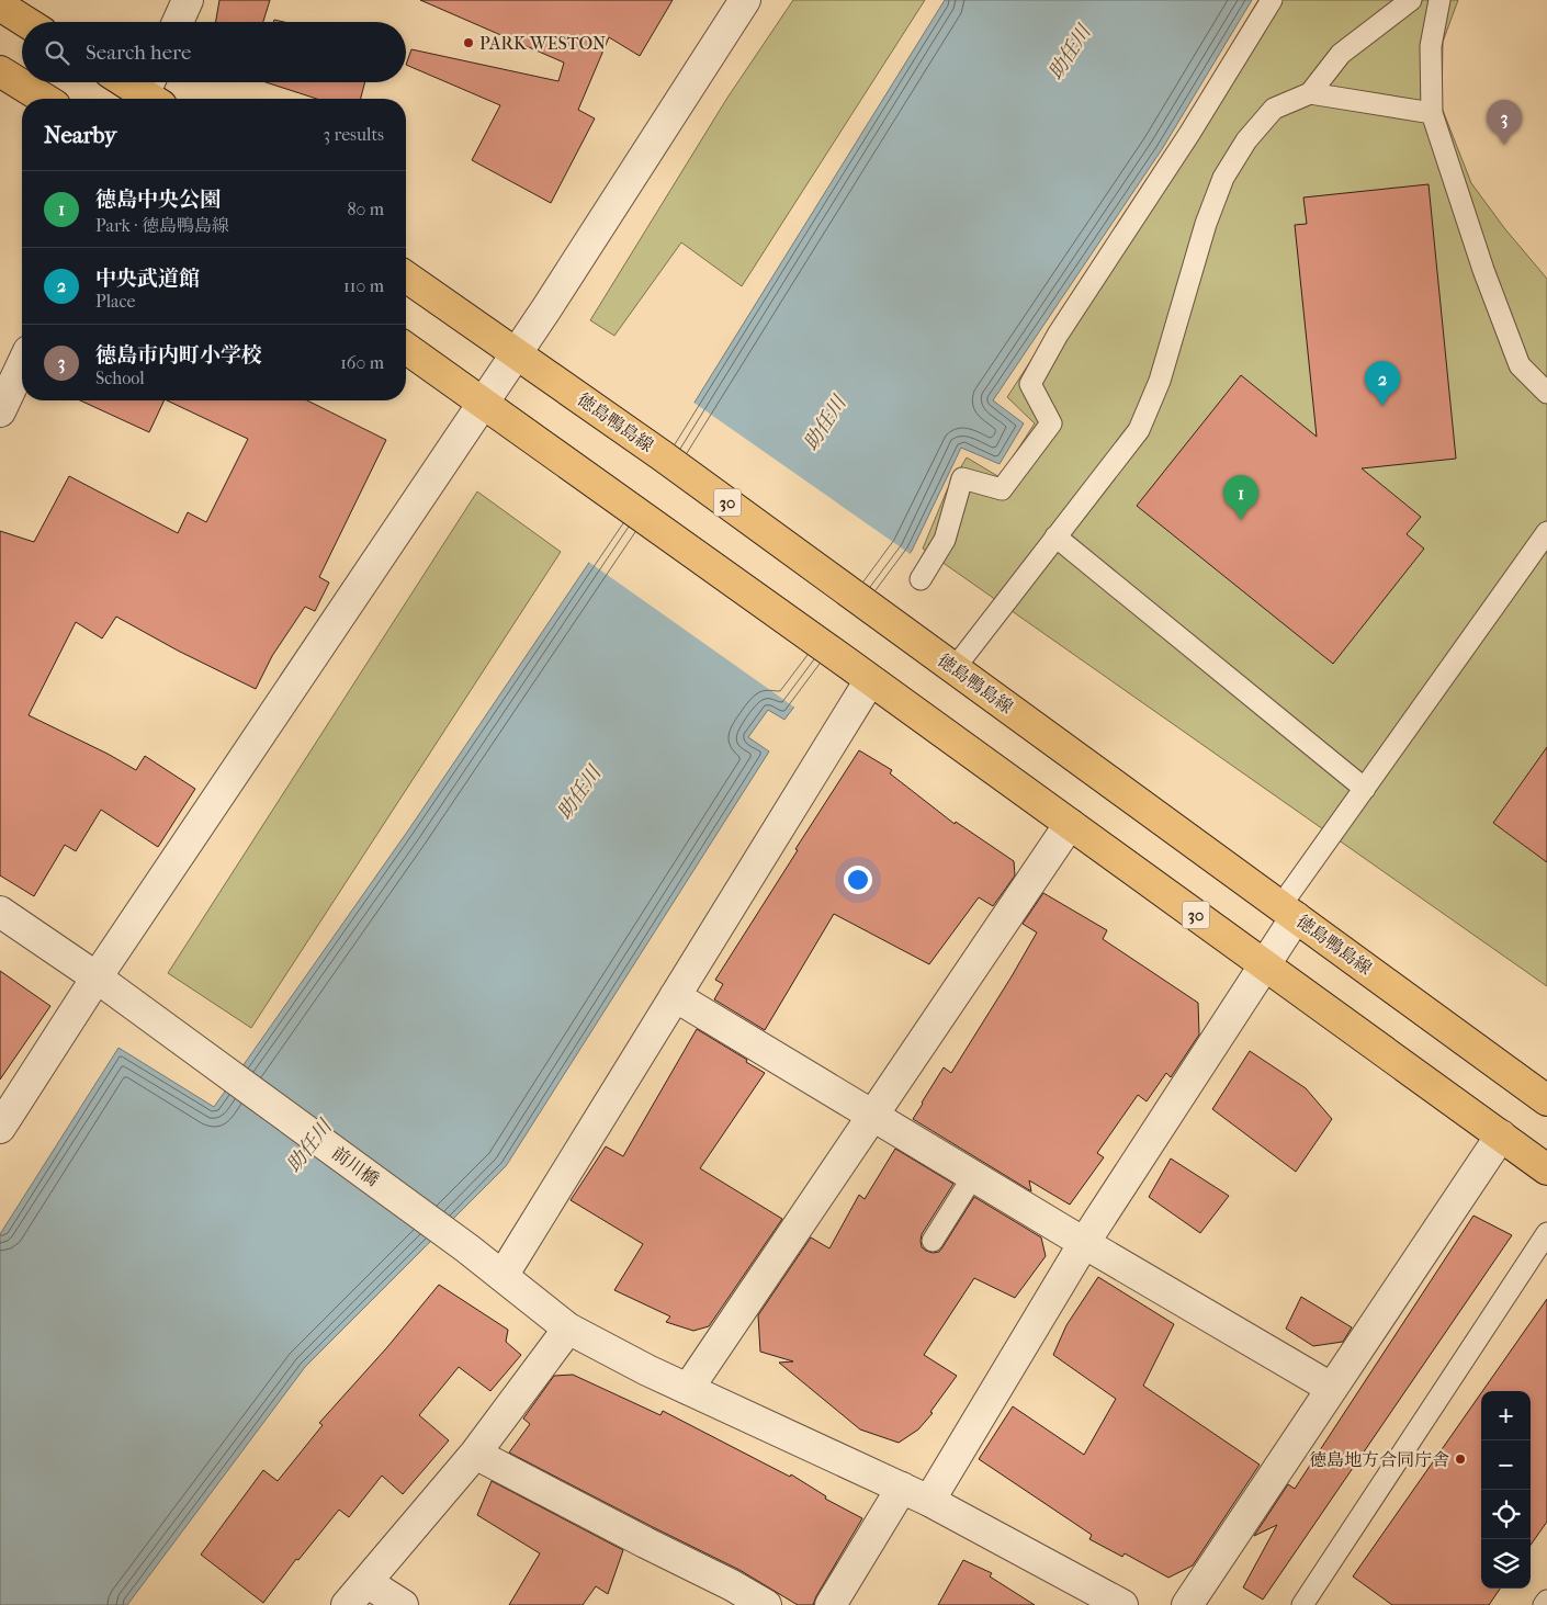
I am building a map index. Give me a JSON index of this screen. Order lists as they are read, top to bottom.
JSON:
{
  "streets": {
    "main road": ["徳島鴨島線", "30"],
    "street": ["前川橋"]
  },
  "water": ["助任川"],
  "places": ["PARK WESTON", "徳島地方合同庁舎"],
  "page": {
    "search": "Search here",
    "heading": ["Nearby", "3 results"],
    "pins": ["3", "2", "1"],
    "list": [
      {
        "mark": "1",
        "name": "徳島中央公園",
        "note": "Park · 徳島鴨島線",
        "value": "80 m"
      },
      {
        "mark": "2",
        "name": "中央武道館",
        "note": "Place",
        "value": "110 m"
      },
      {
        "mark": "3",
        "name": "徳島市内町小学校",
        "note": "School",
        "value": "160 m"
      }
    ],
    "map_buttons": ["+", "−"]
  }
}
